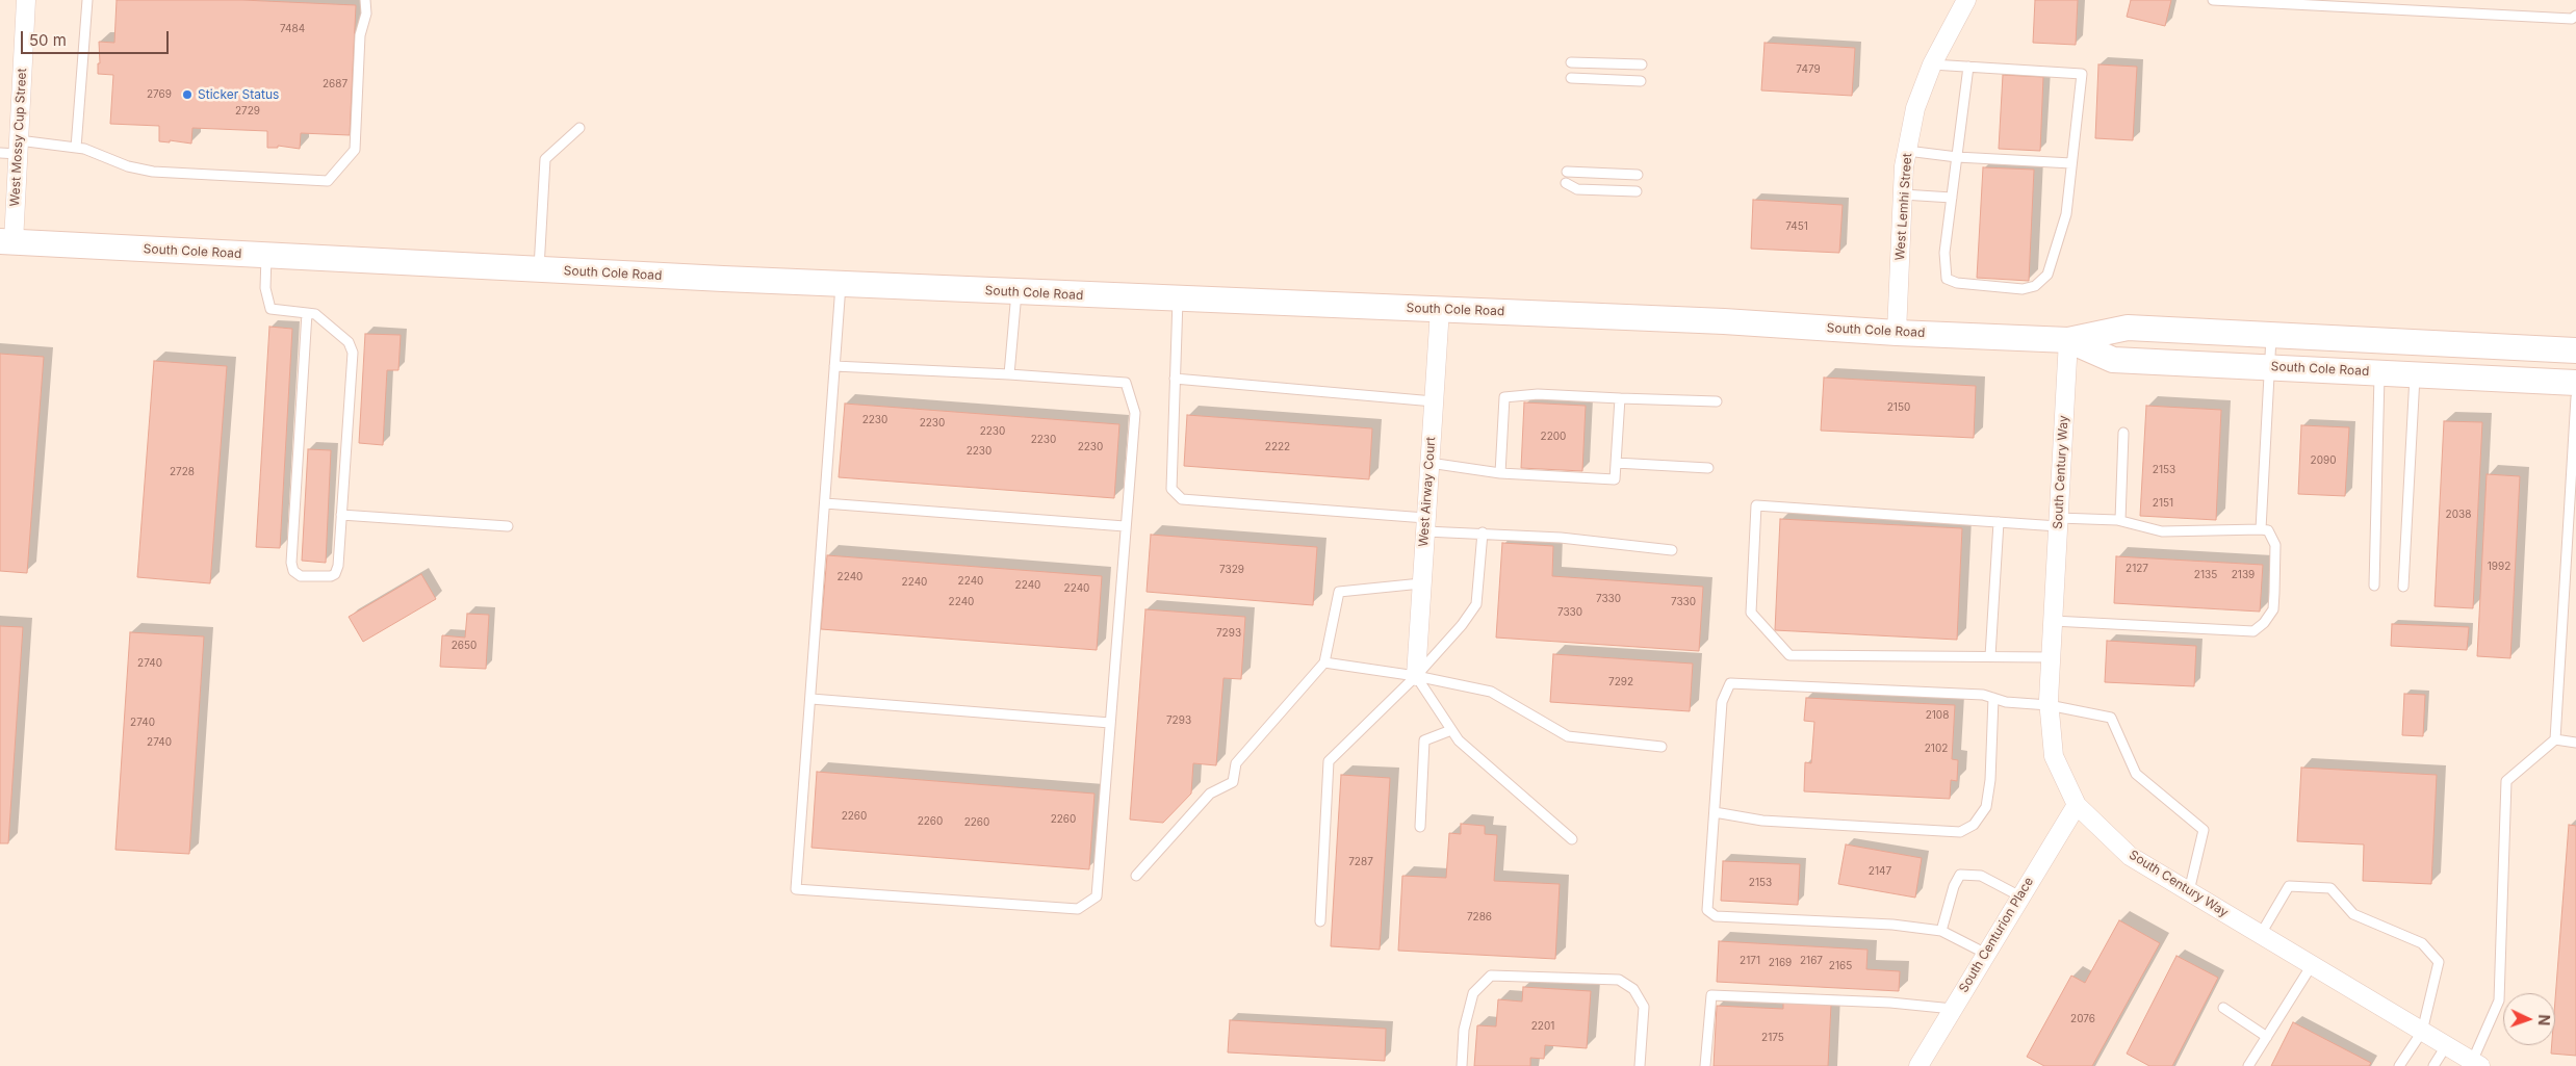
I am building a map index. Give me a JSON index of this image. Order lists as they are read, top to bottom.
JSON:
{
  "streets": {
    "main road": ["South Cole Road"],
    "street": [
      "West Mossy Cup Street",
      "West Lemhi Street",
      "South Century Way",
      "West Airway Court",
      "South Centurion Place"
    ]
  },
  "crossings": [
    ["West Mossy Cup Street", "South Cole Road"],
    ["West Lemhi Street", "South Cole Road"],
    ["South Cole Road", "South Century Way"],
    ["South Cole Road", "West Airway Court"],
    ["South Century Way", "South Centurion Place"]
  ],
  "places": ["Sticker Status"],
  "house_numbers": [
    "7484",
    "7479",
    "2687",
    "2769",
    "2729",
    "7451",
    "2150",
    "2230",
    "2230",
    "2230",
    "2200",
    "2230",
    "2230",
    "2222",
    "2230",
    "2090",
    "2153",
    "2728",
    "2151",
    "2038",
    "1992",
    "2127",
    "7329",
    "2135",
    "2139",
    "2240",
    "2240",
    "2240",
    "2240",
    "2240",
    "7330",
    "2240",
    "7330",
    "7330",
    "7293",
    "2650",
    "2740",
    "7292",
    "2108",
    "7293",
    "2740",
    "2740",
    "2102",
    "2260",
    "2260",
    "2260",
    "2260",
    "7287",
    "2147",
    "2153",
    "7286",
    "2171",
    "2167",
    "2169",
    "2165",
    "2076",
    "2201",
    "2175"
  ],
  "scale_bar": "50 m",
  "north": "right"
}
